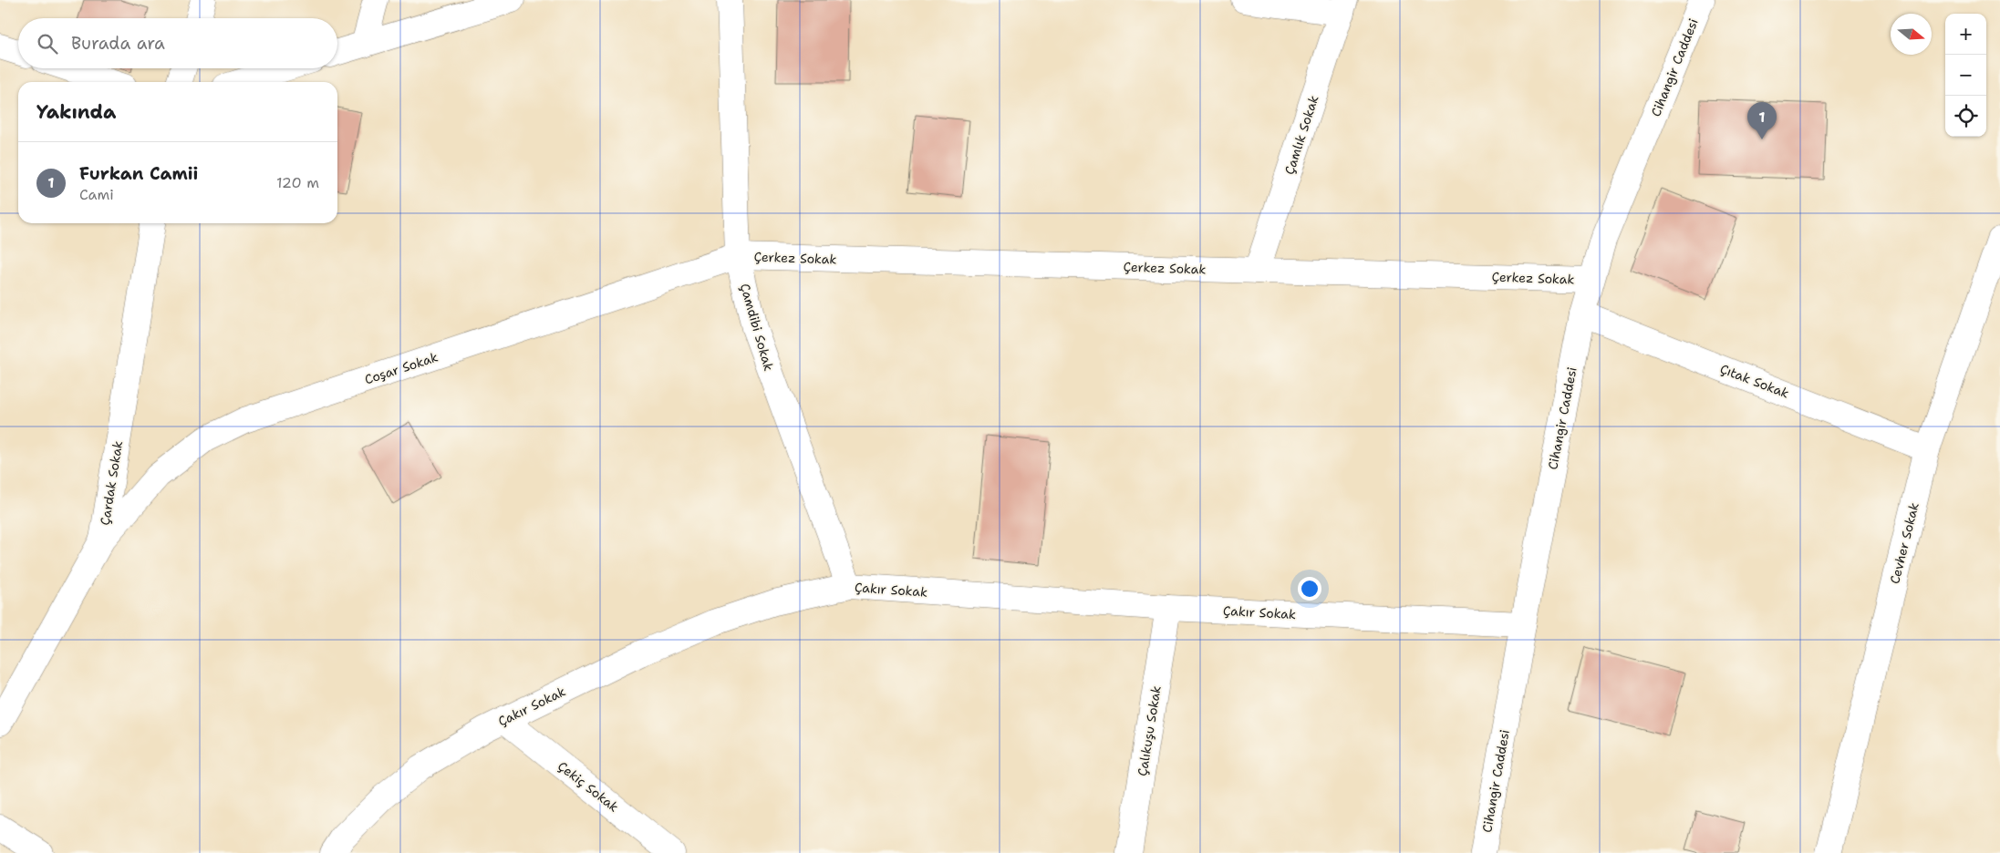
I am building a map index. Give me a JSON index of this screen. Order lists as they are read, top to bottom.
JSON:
{
  "streets": {
    "street": [
      "Cihangir Caddesi",
      "Çamlık Sokak",
      "Çerkez Sokak",
      "Çamdibi Sokak",
      "Coşar Sokak",
      "Çıtak Sokak",
      "Çardak Sokak",
      "Cevher Sokak",
      "Çakır Sokak",
      "Çalıkuşu Sokak",
      "Çekiç Sokak"
    ]
  },
  "crossings": [
    ["Cihangir Caddesi", "Çerkez Sokak"],
    ["Cihangir Caddesi", "Çıtak Sokak"],
    ["Cihangir Caddesi", "Çakır Sokak"],
    ["Çamlık Sokak", "Çerkez Sokak"],
    ["Çerkez Sokak", "Çamdibi Sokak"],
    ["Çerkez Sokak", "Coşar Sokak"],
    ["Çamdibi Sokak", "Coşar Sokak"],
    ["Çamdibi Sokak", "Çakır Sokak"],
    ["Coşar Sokak", "Çardak Sokak"],
    ["Çıtak Sokak", "Cevher Sokak"],
    ["Çakır Sokak", "Çalıkuşu Sokak"],
    ["Çakır Sokak", "Çekiç Sokak"]
  ],
  "north": "right",
  "page": {
    "map_buttons": ["+", "−"],
    "search": "Burada ara",
    "heading": "Yakında",
    "pins": "1",
    "list": [
      {
        "mark": "1",
        "name": "Furkan Camii",
        "note": "Cami",
        "value": "120 m"
      }
    ]
  }
}
